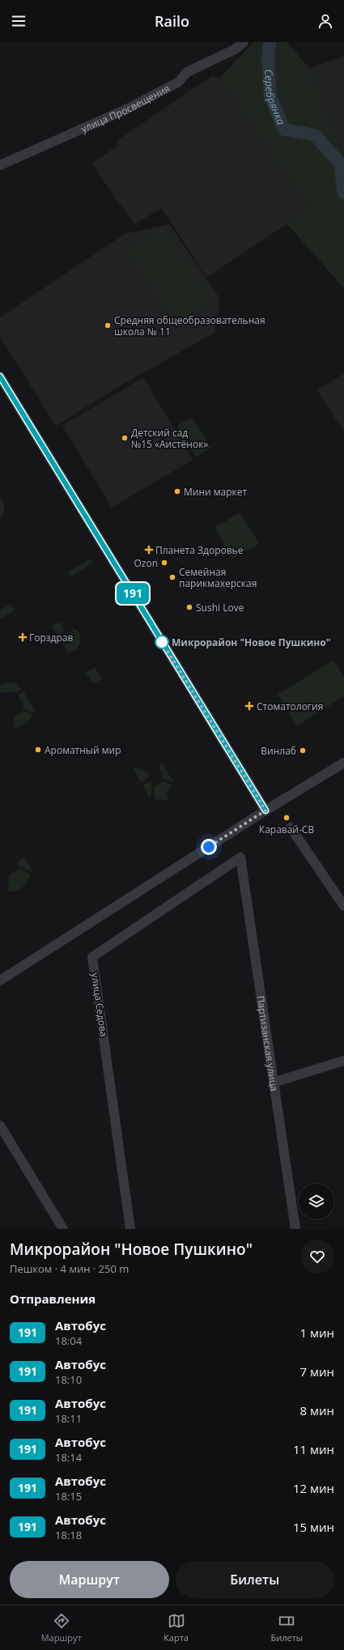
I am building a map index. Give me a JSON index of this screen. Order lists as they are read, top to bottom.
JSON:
{
  "streets": {
    "street": ["улица Просвещения", "улица Седова", "Партизанская улица"]
  },
  "crossings": [
    ["улица Седова", "Партизанская улица"]
  ],
  "water": ["Серебрянка"],
  "places": {
    "other": [
      "Средняя общеобразовательная школа № 11",
      "Детский сад №15 «Аистёнок»",
      "Мини маркет",
      "Ozon",
      "Семейная парикмахерская",
      "Sushi Love",
      "Микрорайон \"Новое Пушкино\"",
      "Ароматный мир",
      "Винлаб",
      "Каравай-СВ"
    ],
    "health": ["Планета Здоровье", "Горздрав", "Стоматология"]
  },
  "lines": ["bus line 191"],
  "page": {
    "header": "Railo",
    "on_map": "191",
    "heading": [
      ["Микрорайон \"Новое Пушкино\"", "Пешком · 4 мин · 250 m"],
      "Отправления"
    ],
    "list": [
      {
        "mark": "191",
        "name": "Автобус",
        "note": "18:04",
        "value": "1 мин"
      },
      {
        "mark": "191",
        "name": "Автобус",
        "note": "18:10",
        "value": "7 мин"
      },
      {
        "mark": "191",
        "name": "Автобус",
        "note": "18:11",
        "value": "8 мин"
      },
      {
        "mark": "191",
        "name": "Автобус",
        "note": "18:14",
        "value": "11 мин"
      },
      {
        "mark": "191",
        "name": "Автобус",
        "note": "18:15",
        "value": "12 мин"
      },
      {
        "mark": "191",
        "name": "Автобус",
        "note": "18:18",
        "value": "15 мин"
      }
    ],
    "buttons": ["Маршрут", "Билеты"],
    "tabs": ["Маршрут", "Карта", "Билеты"]
  }
}
